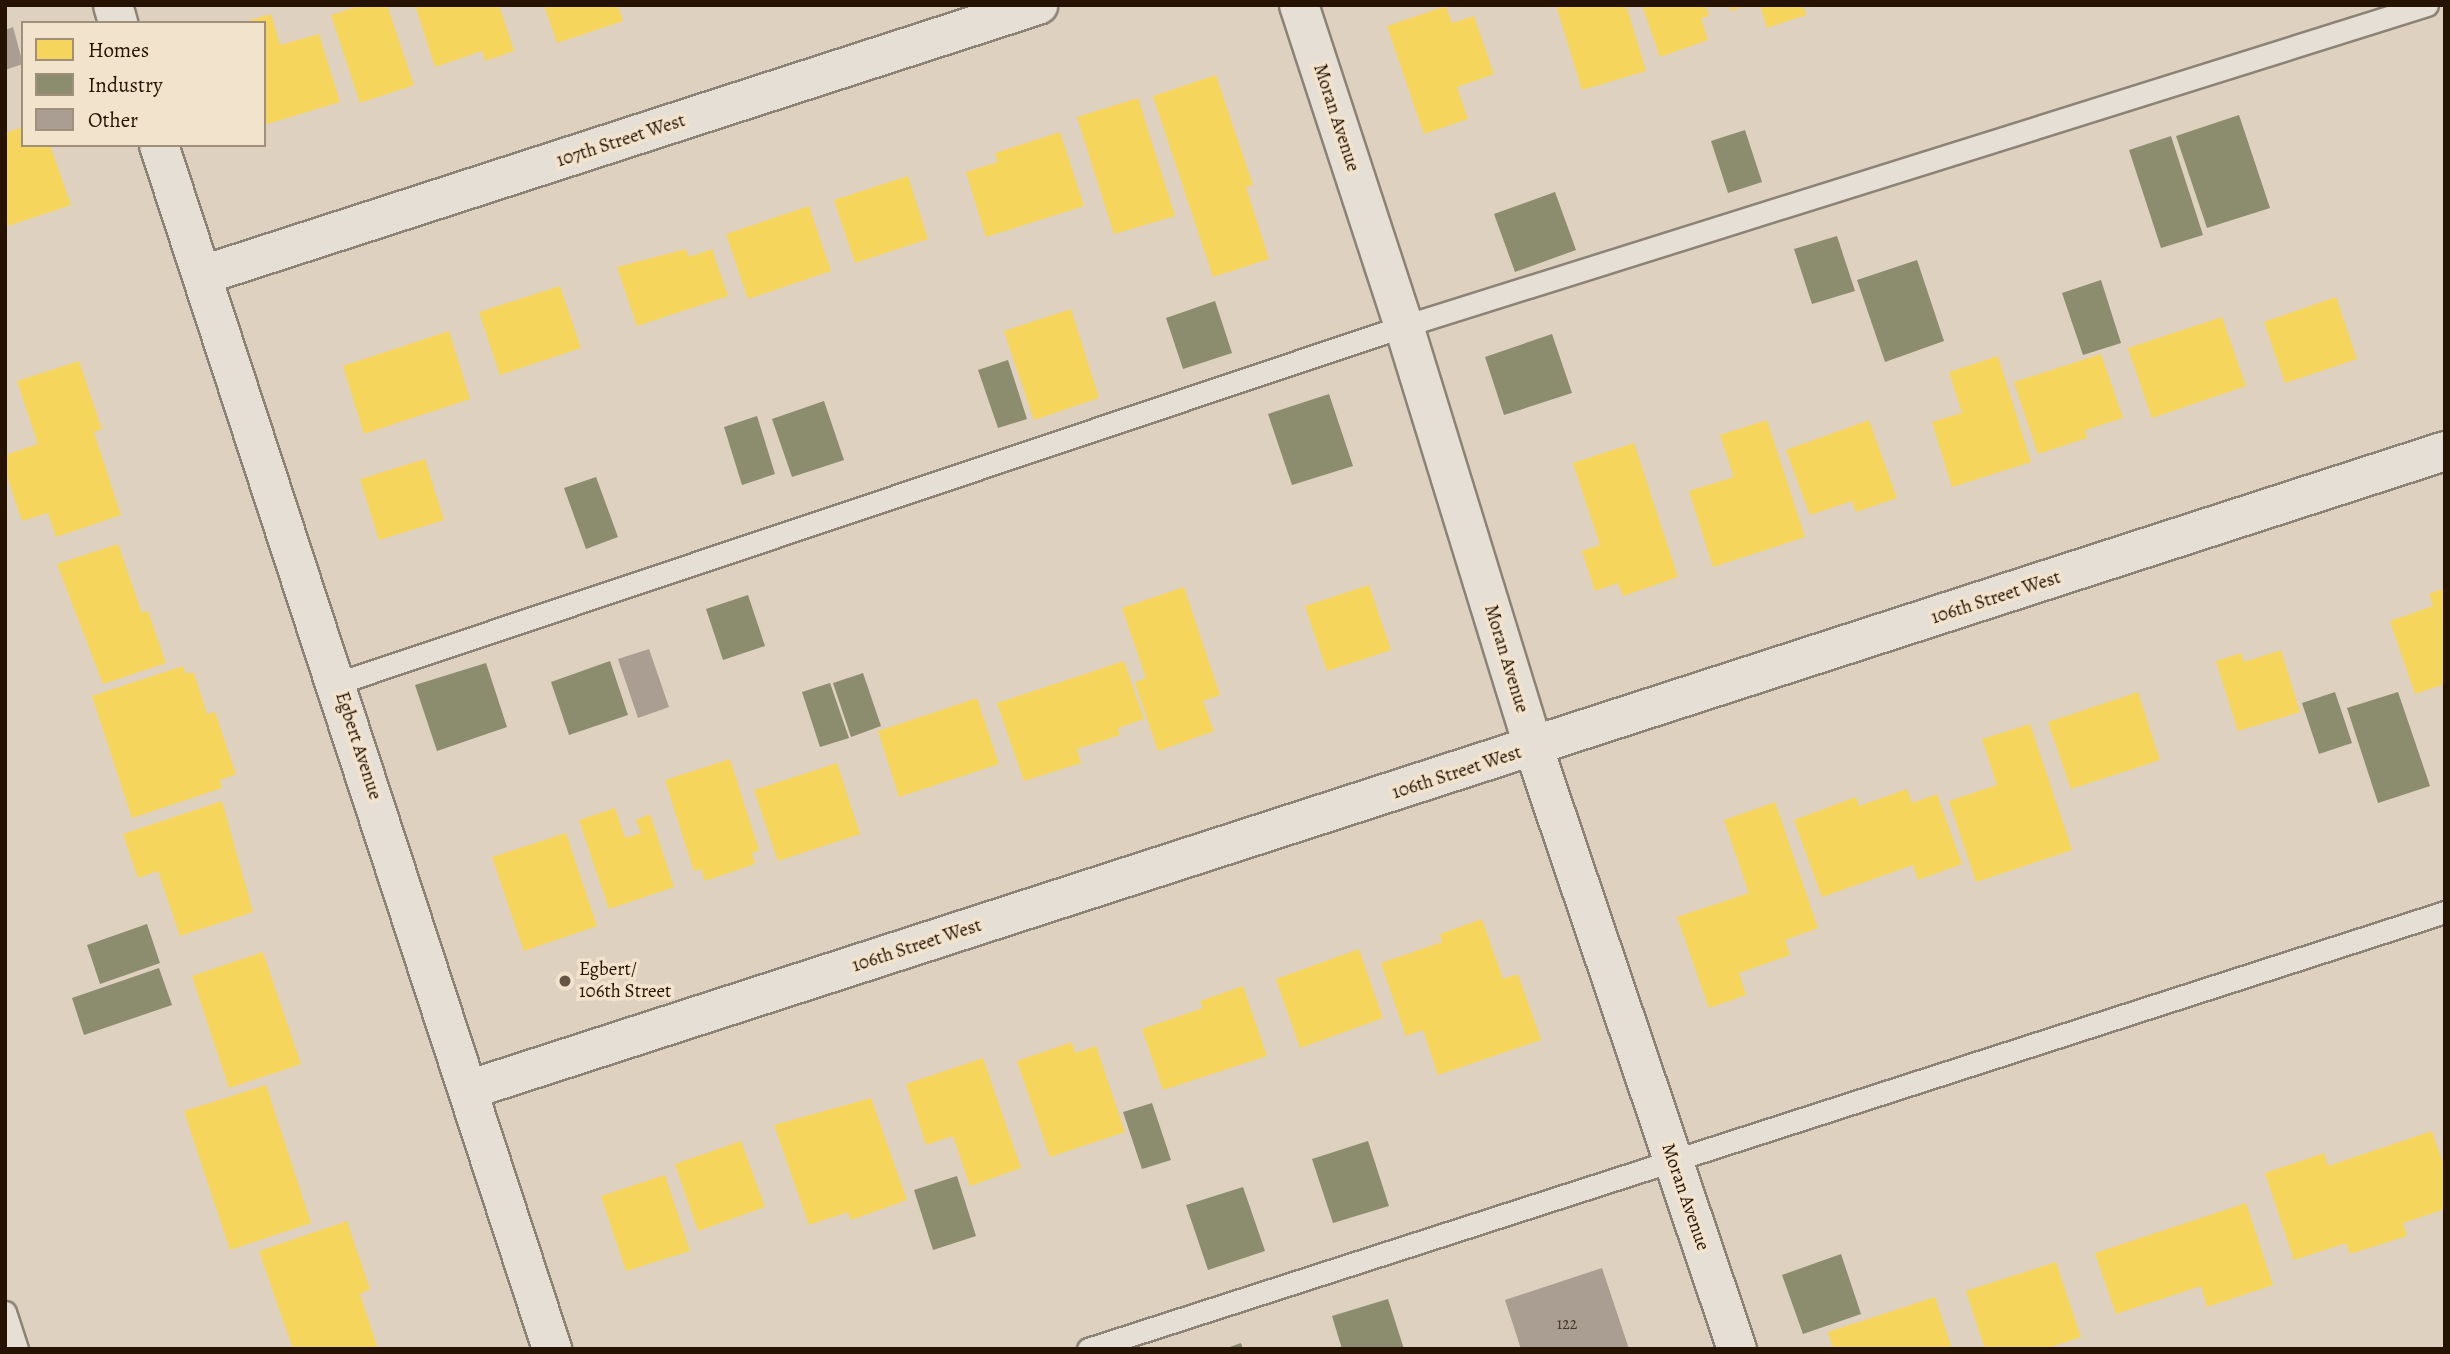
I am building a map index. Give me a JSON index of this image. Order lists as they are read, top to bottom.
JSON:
{
  "streets": {
    "street": [
      "Moran Avenue",
      "107th Street West",
      "106th Street West",
      "Egbert Avenue"
    ]
  },
  "crossings": [
    ["Moran Avenue", "106th Street West"],
    ["107th Street West", "Egbert Avenue"],
    ["106th Street West", "Egbert Avenue"]
  ],
  "places": ["Egbert/ 106th Street"],
  "house_numbers": ["122"],
  "legend": ["Homes", "Industry", "Other"]
}
